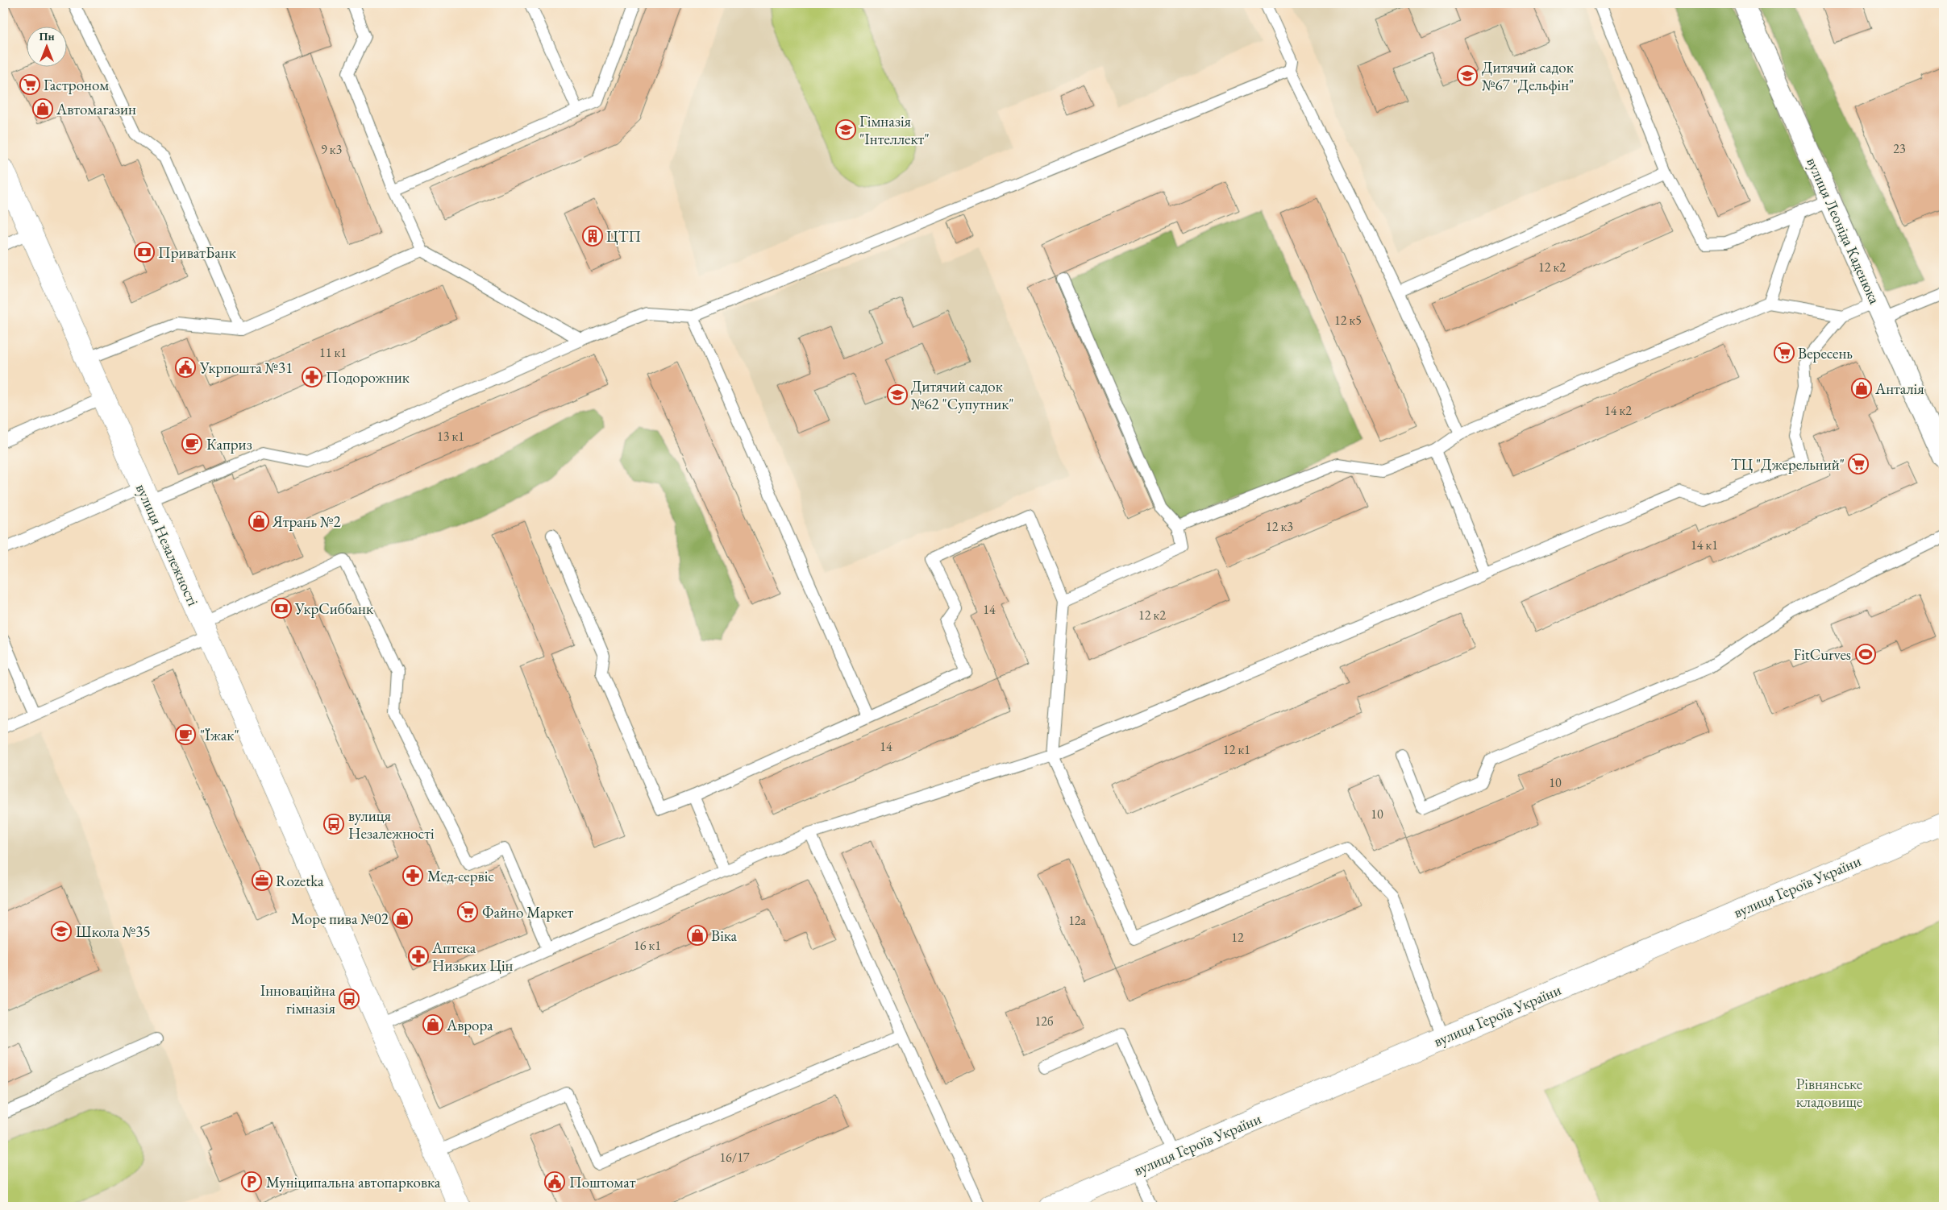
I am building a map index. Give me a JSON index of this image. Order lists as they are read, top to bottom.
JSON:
{
  "streets": {
    "main road": ["вулиця Незалежності", "вулиця Героїв України"],
    "street": ["вулиця Леоніда Каденюка"]
  },
  "parks": ["Рівнянське кладовище"],
  "places": {
    "school or university": [
      "Дитячий садок №67 \"Дельфін\"",
      "Гімназія \"Інтеллект\"",
      "Дитячий садок №62 \"Супутник\"",
      "Школа №35"
    ],
    "supermarket": [
      "Гастроном",
      "Вересень",
      "ТЦ \"Джерельний\"",
      "Файно Маркет"
    ],
    "shop": [
      "Автомагазин",
      "Анталія",
      "Ятрань №2",
      "Море пива №02",
      "Віка",
      "Аврора"
    ],
    "building": ["ЦТП"],
    "bank": ["ПриватБанк", "УкрСиббанк"],
    "public building": ["Укрпошта №31", "Поштомат"],
    "pharmacy": ["Подорожник", "Мед-сервіс", "Аптека Низьких Цін"],
    "cafe": ["Каприз", "\"Їжак\""],
    "sports": ["FitCurves"],
    "bus stop": ["вулиця Незалежності", "Інноваційна гімназія"],
    "office": ["Rozetka"],
    "parking": ["Муніципальна автопарковка"]
  },
  "house_numbers": [
    "23",
    "9 к3",
    "12 к2",
    "12 к5",
    "11 к1",
    "14 к2",
    "13 к1",
    "12 к3",
    "14 к1",
    "14",
    "12 к2",
    "14",
    "12 к1",
    "10",
    "10",
    "12а",
    "12",
    "16 к1",
    "12б",
    "16/17"
  ],
  "north": "top"
}
